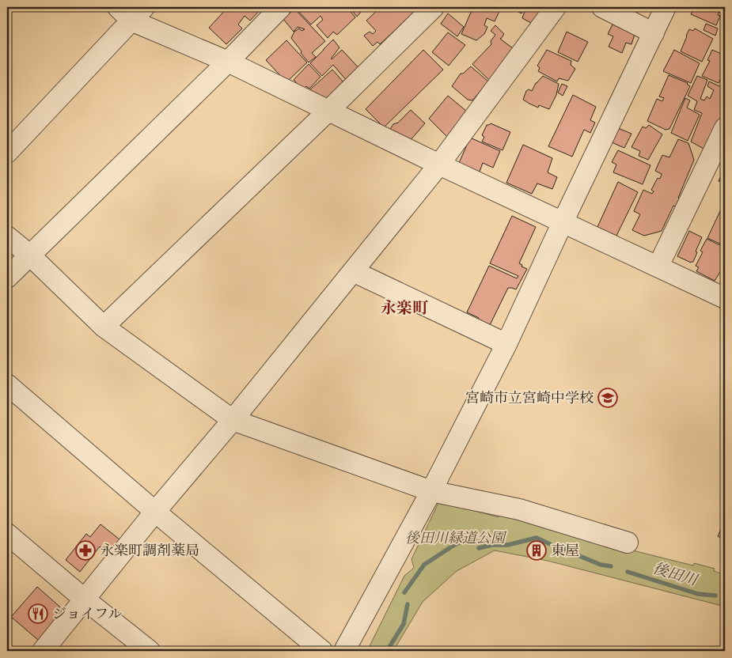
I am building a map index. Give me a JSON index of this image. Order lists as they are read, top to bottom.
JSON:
{
  "districts": ["永楽町"],
  "water": ["後田川"],
  "parks": ["後田川緑道公園"],
  "places": {
    "school or university": ["宮崎市立宮崎中学校"],
    "pharmacy": ["永楽町調剤薬局"],
    "building": ["東屋"],
    "restaurant": ["ジョイフル"]
  }
}
